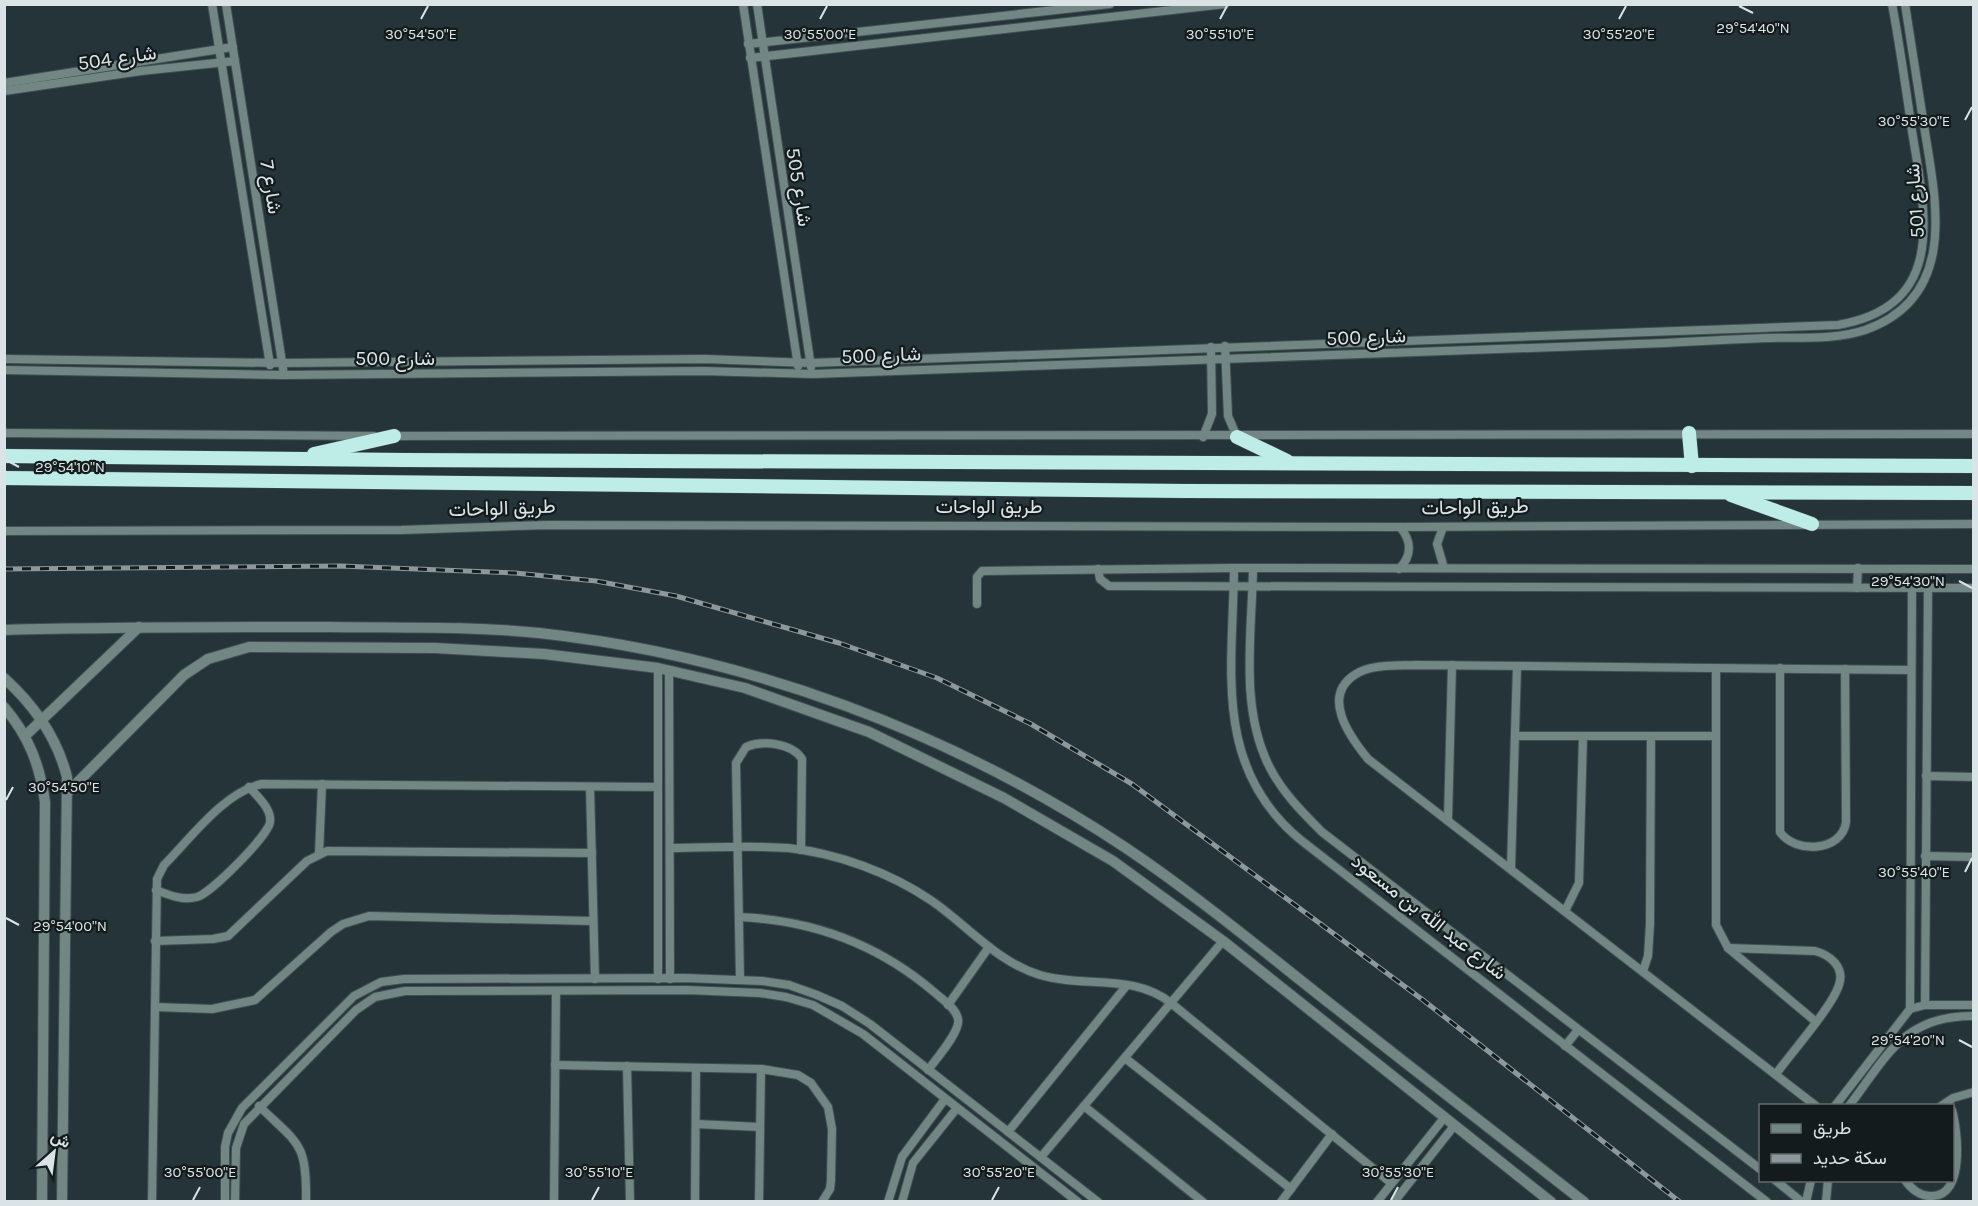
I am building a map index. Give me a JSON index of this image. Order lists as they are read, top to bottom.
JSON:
{
  "streets": {
    "highway": ["طريق الواحات"],
    "street": [
      "شارع 504",
      "شارع 7",
      "شارع 505",
      "شارع 501",
      "شارع 500",
      "شارع عبد الله بن مسعود"
    ]
  },
  "crossings": [
    ["شارع 504", "شارع 7"],
    ["شارع 7", "شارع 500"],
    ["شارع 505", "شارع 500"],
    ["شارع 501", "شارع 500"]
  ],
  "legend": ["طريق", "سكة حديد"],
  "north": "top right",
  "coordinates": [
    "29°54'40\"N",
    "30°54'50\"E",
    "30°55'00\"E",
    "30°55'10\"E",
    "30°55'20\"E",
    "30°55'30\"E",
    "29°54'10\"N",
    "29°54'30\"N",
    "30°55'40\"E",
    "29°54'00\"N",
    "29°54'20\"N"
  ]
}
